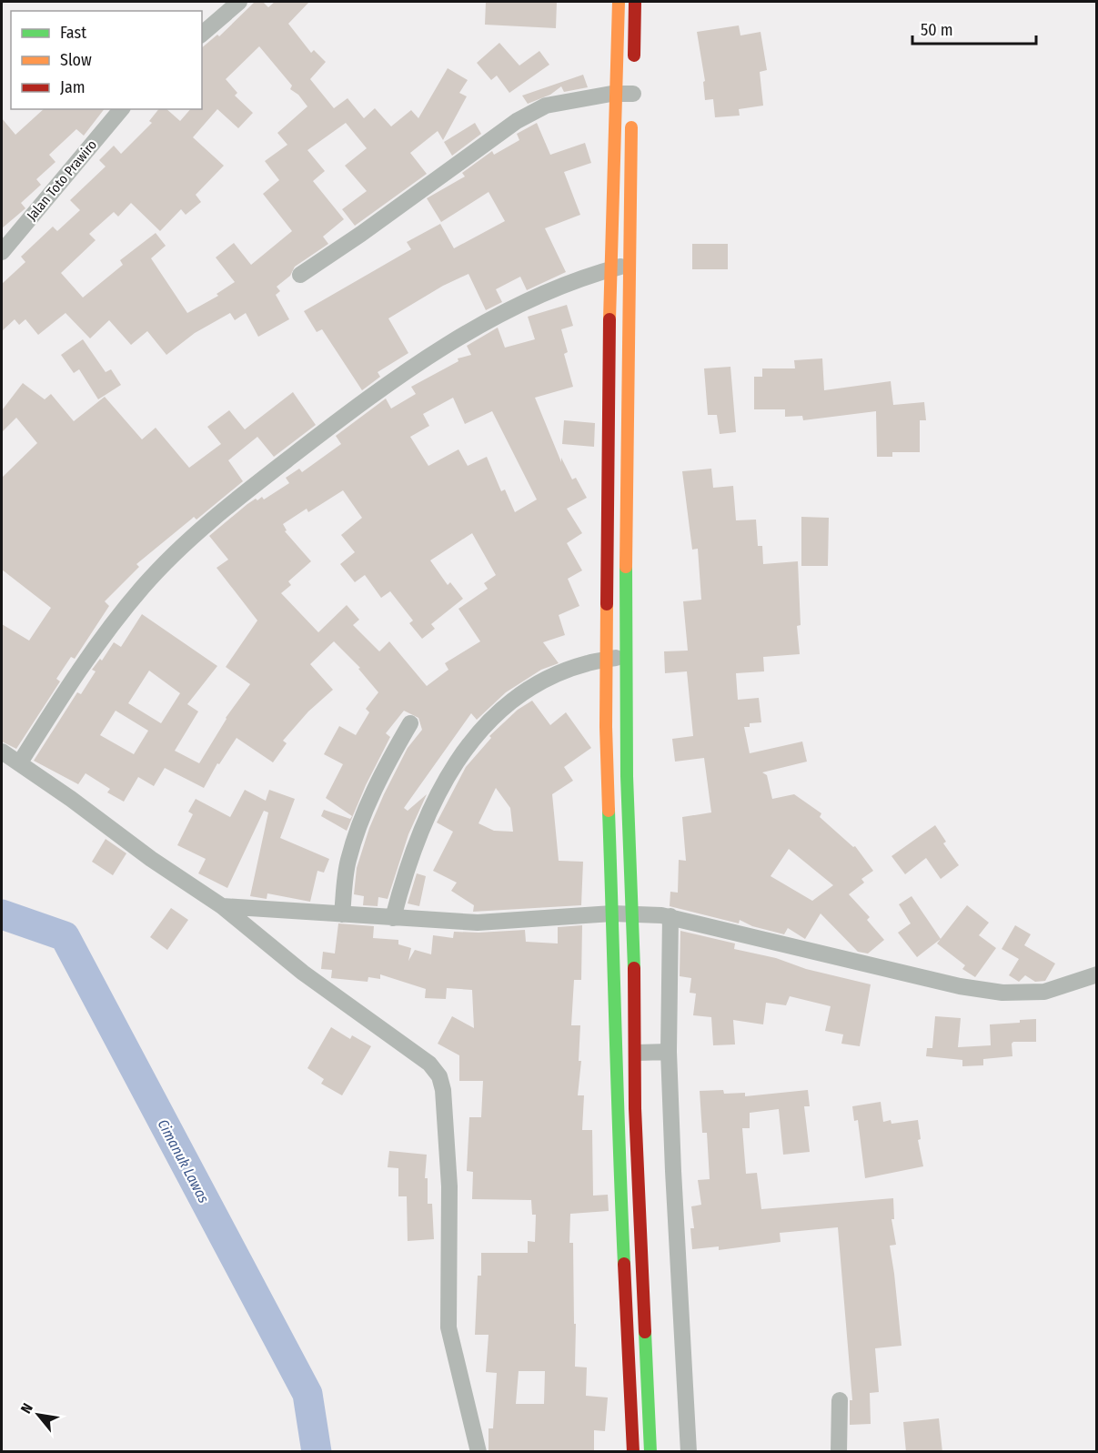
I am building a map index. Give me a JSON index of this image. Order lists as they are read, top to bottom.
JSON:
{
  "streets": {
    "street": ["Jalan Toto Prawiro"]
  },
  "water": ["Cimanuk Lawas"],
  "legend": ["Fast", "Slow", "Jam"],
  "scale_bar": "50 m",
  "north": "top left"
}
